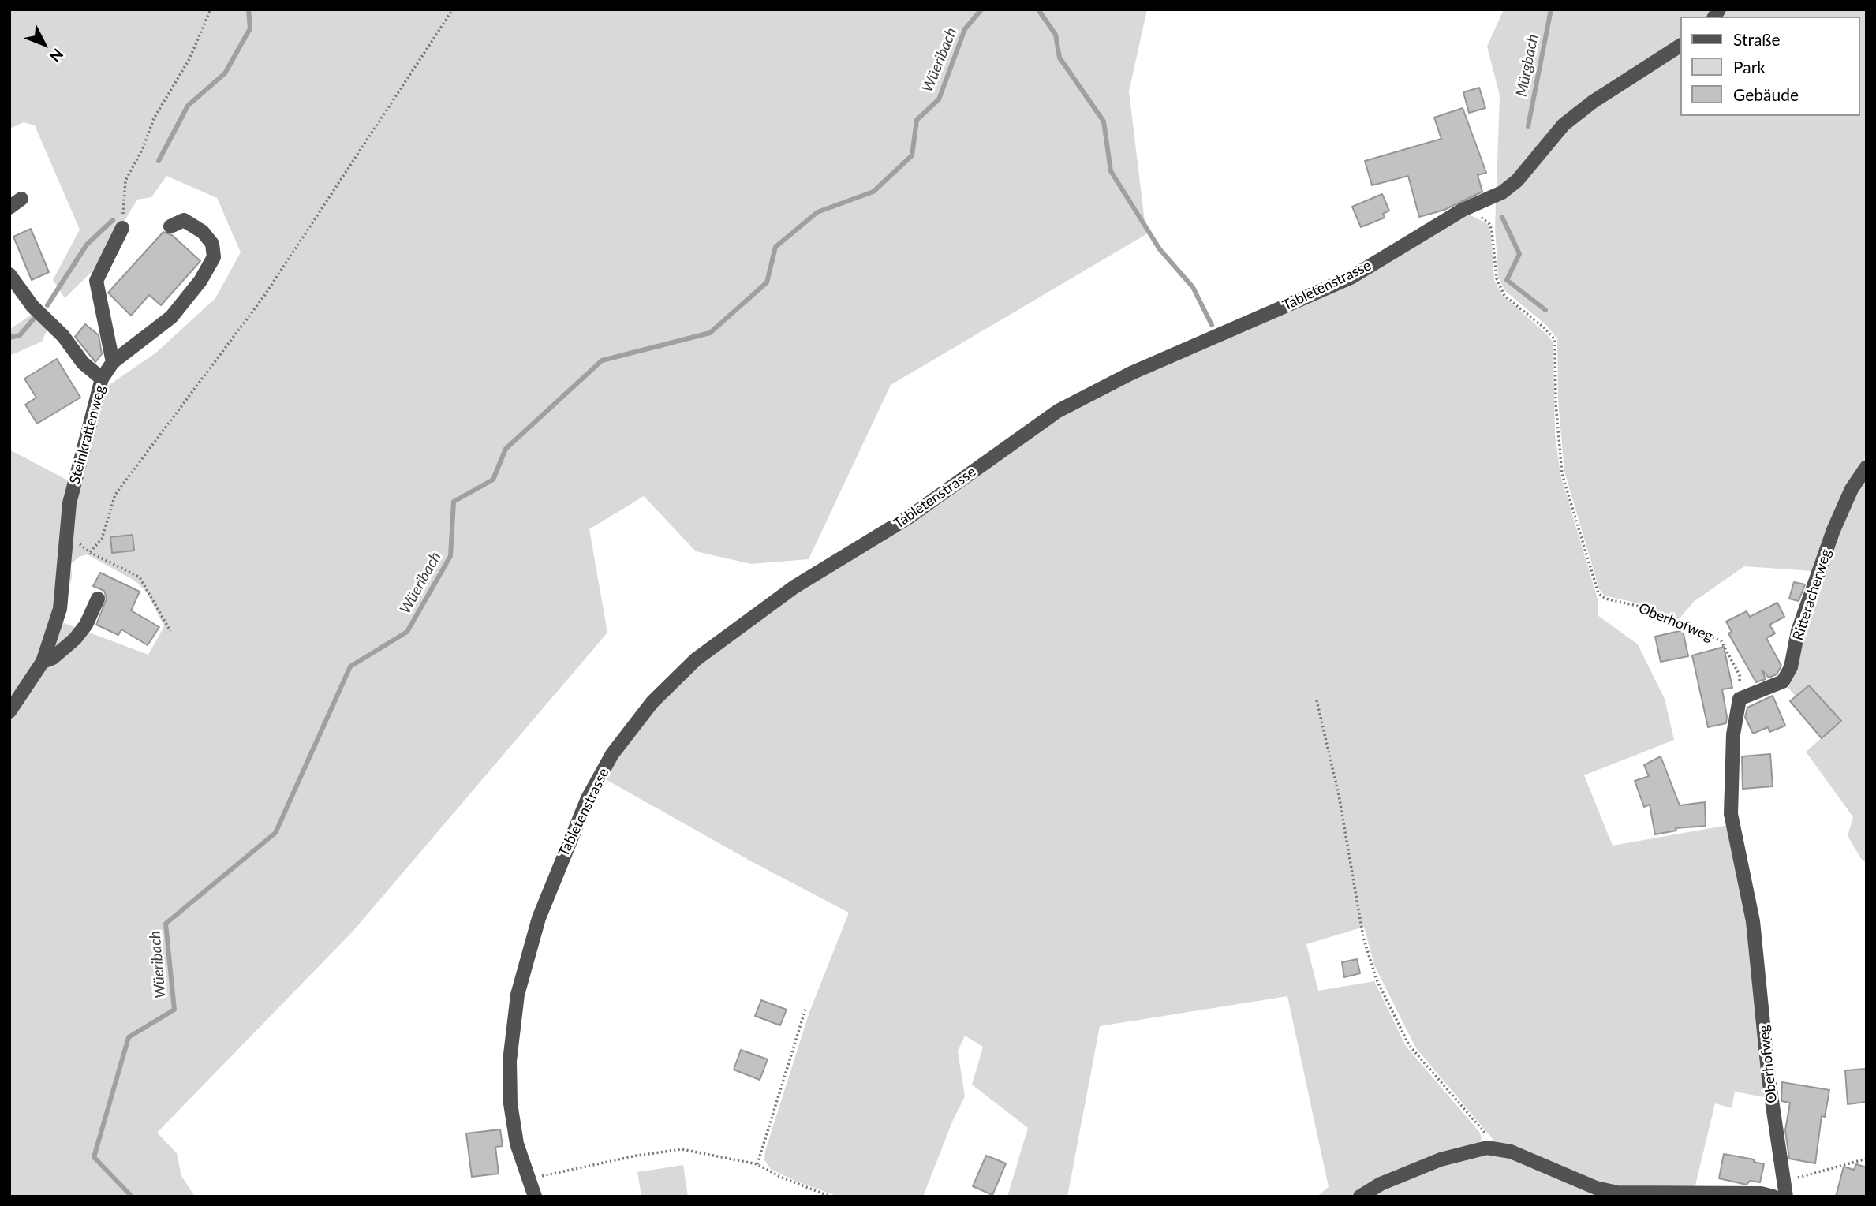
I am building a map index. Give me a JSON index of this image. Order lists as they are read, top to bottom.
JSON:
{
  "streets": {
    "street": [
      "Tabletenstrasse",
      "Steinkrattenweg",
      "Ritteracherweg",
      "Oberhofweg"
    ]
  },
  "crossings": [
    ["Tabletenstrasse", "Oberhofweg"],
    ["Ritteracherweg", "Oberhofweg"]
  ],
  "water": ["Wüeribach", "Mürgbach"],
  "legend": ["Straße", "Park", "Gebäude"],
  "north": "bottom right"
}
